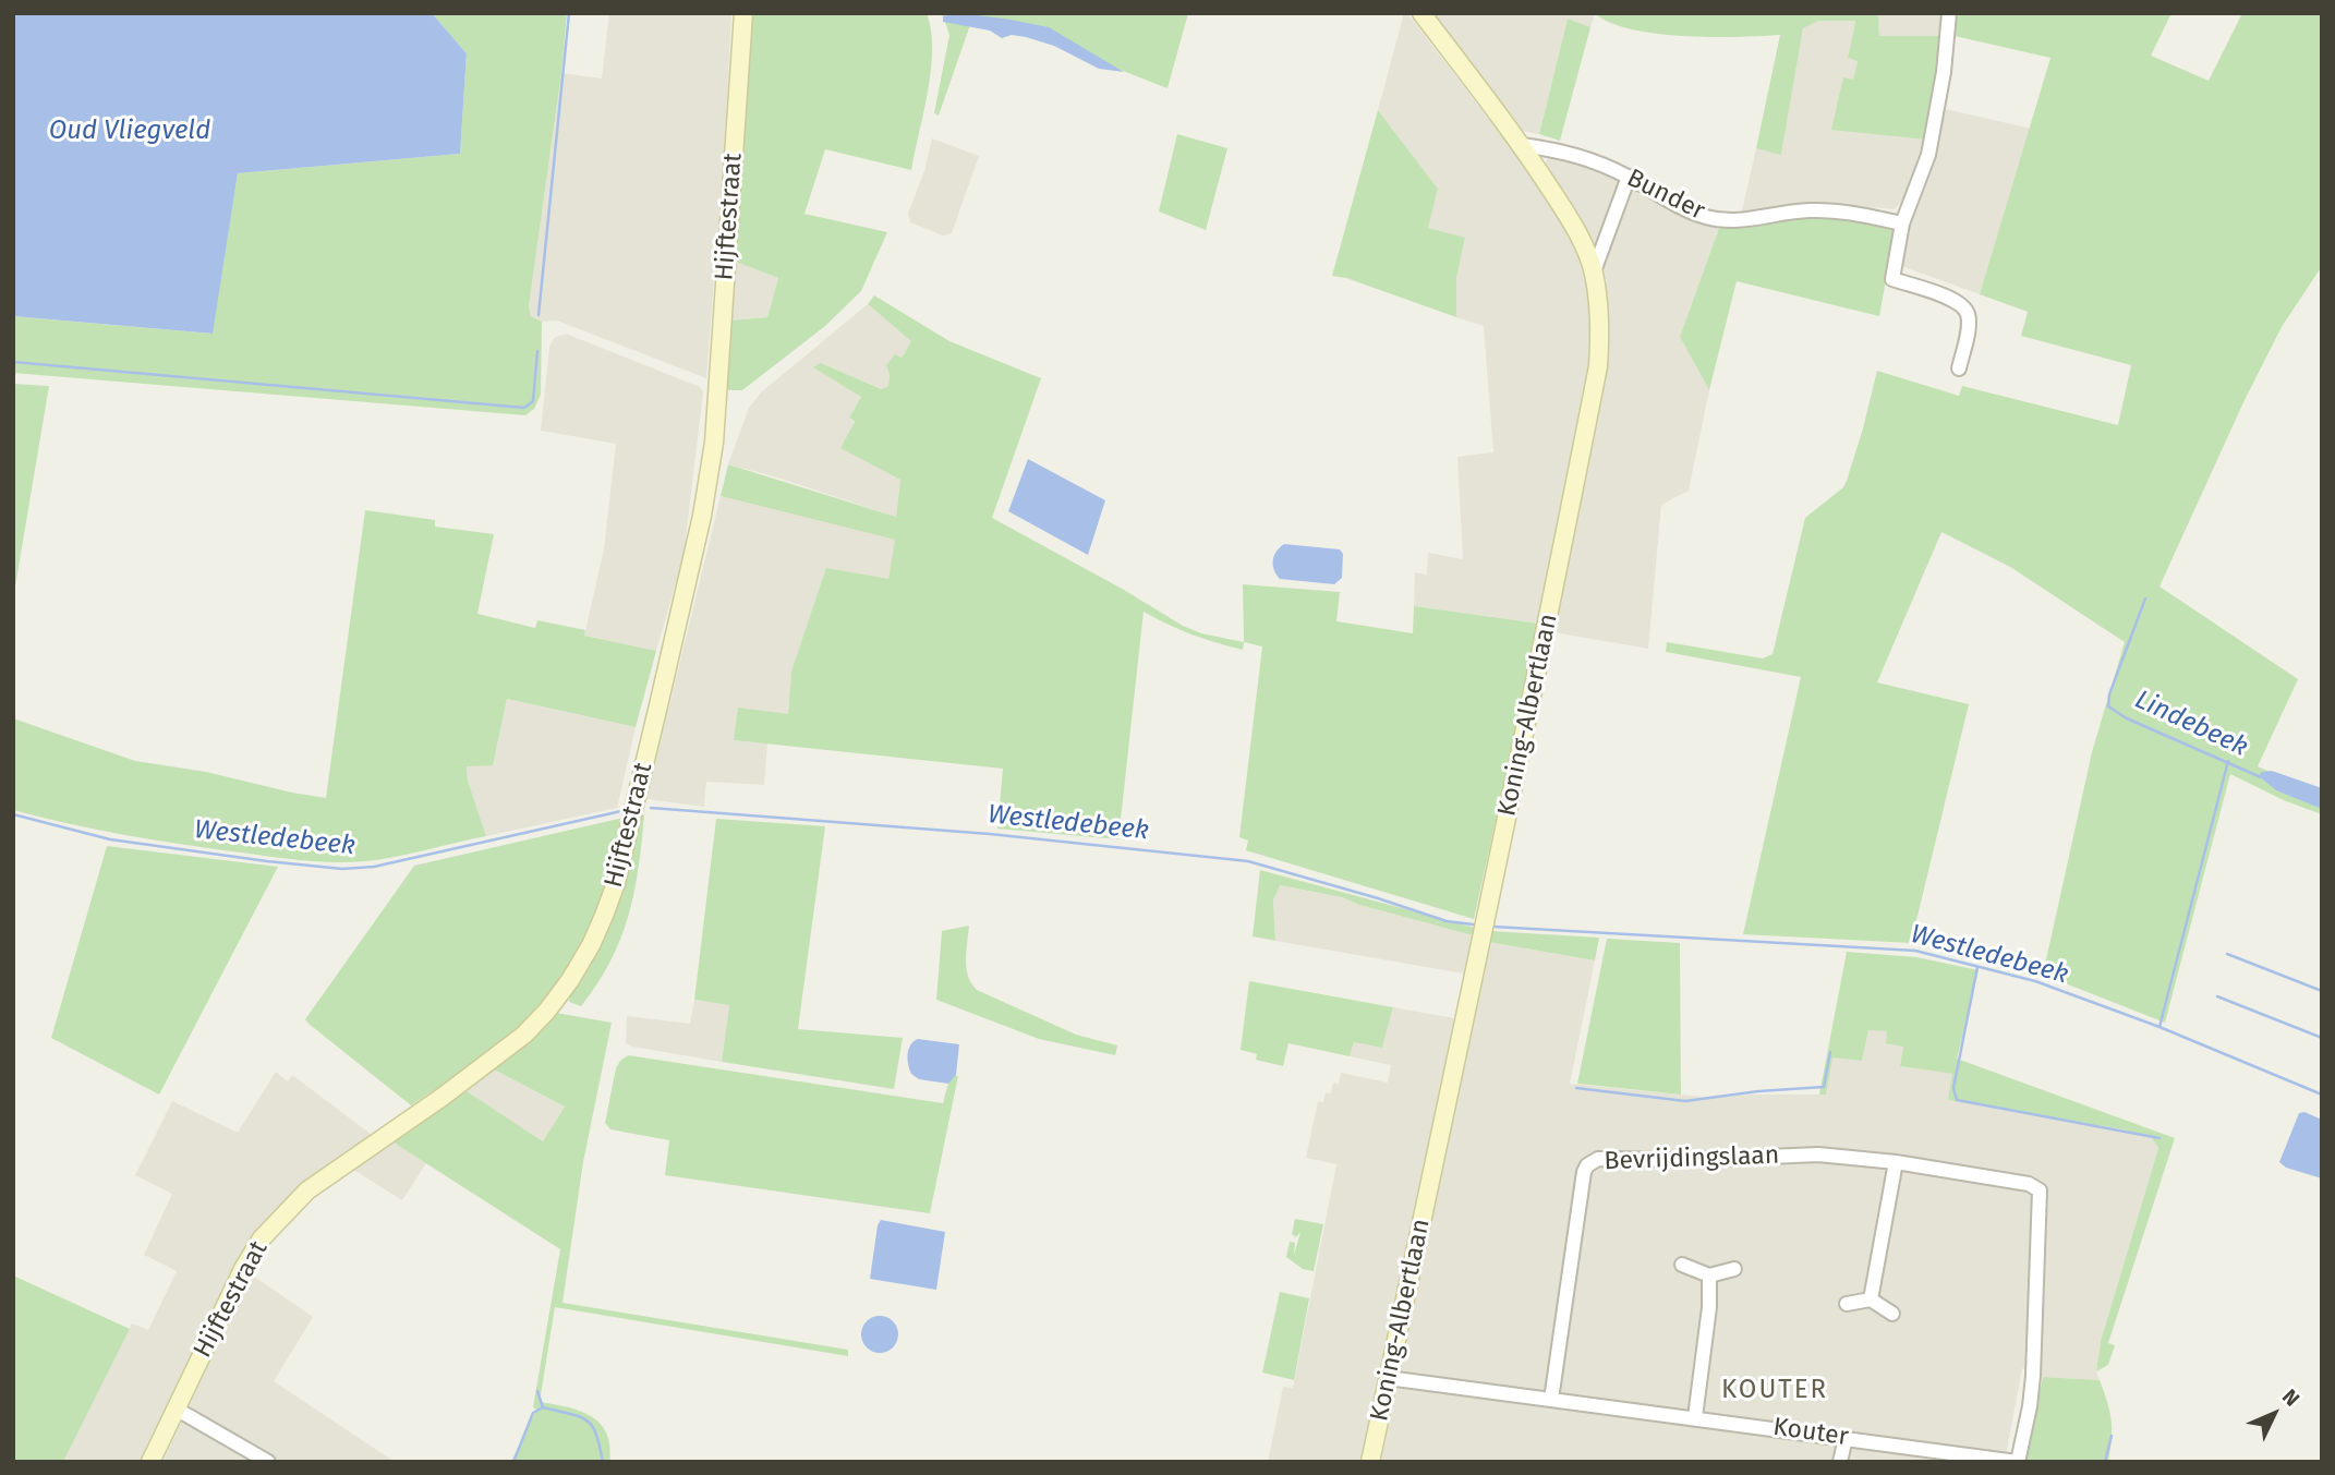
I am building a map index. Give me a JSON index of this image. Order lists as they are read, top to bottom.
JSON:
{
  "streets": {
    "street": [
      "Bunder",
      "Hijftestraat",
      "Koning-Albertlaan",
      "Bevrijdingslaan",
      "Kouter"
    ]
  },
  "crossings": [
    ["Bunder", "Koning-Albertlaan"],
    ["Koning-Albertlaan", "Kouter"],
    ["Bevrijdingslaan", "Kouter"]
  ],
  "districts": ["KOUTER"],
  "water": ["Oud Vliegveld", "Lindebeek", "Westledebeek"],
  "north": "top right"
}
